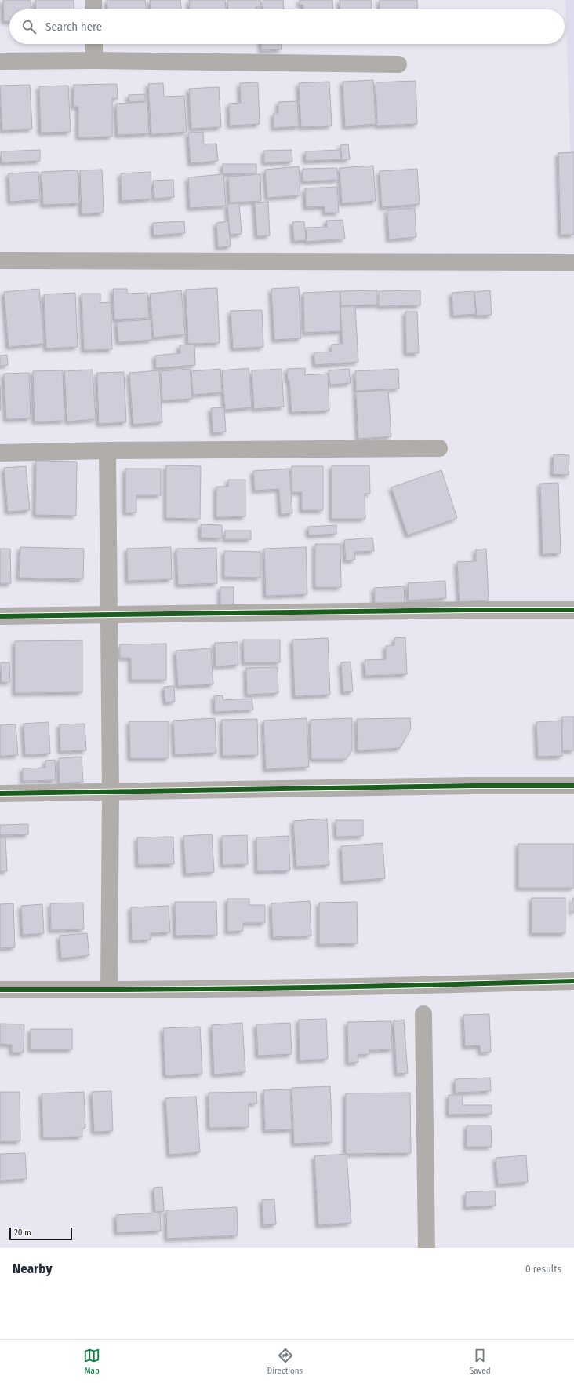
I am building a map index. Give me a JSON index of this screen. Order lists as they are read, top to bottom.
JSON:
{
  "scale_bar": "20 m",
  "page": {
    "search": "Search here",
    "scale": "20 m",
    "heading": ["Nearby", "0 results"],
    "nav": ["Map", "Directions", "Saved"]
  }
}
